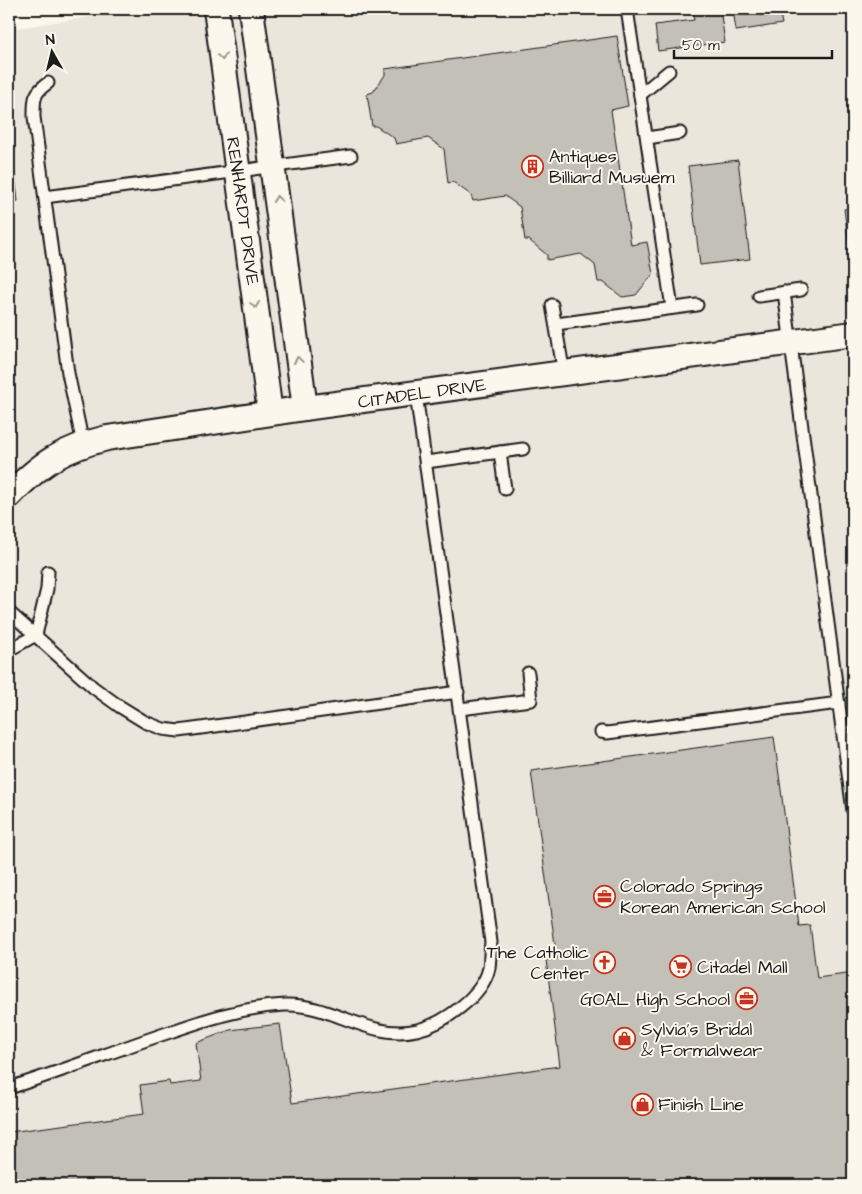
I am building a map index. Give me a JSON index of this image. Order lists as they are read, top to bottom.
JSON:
{
  "streets": {
    "street": ["RENHARDT DRIVE", "CITADEL DRIVE"]
  },
  "crossings": [
    ["RENHARDT DRIVE", "CITADEL DRIVE"]
  ],
  "places": {
    "building": ["Antiques Billiard Musuem"],
    "office": ["Colorado Springs Korean American School", "GOAL High School"],
    "church": ["The Catholic Center"],
    "supermarket": ["Citadel Mall"],
    "shop": ["Sylvia's Bridal & Formalwear", "Finish Line"]
  },
  "scale_bar": "50 m",
  "north": "top"
}
